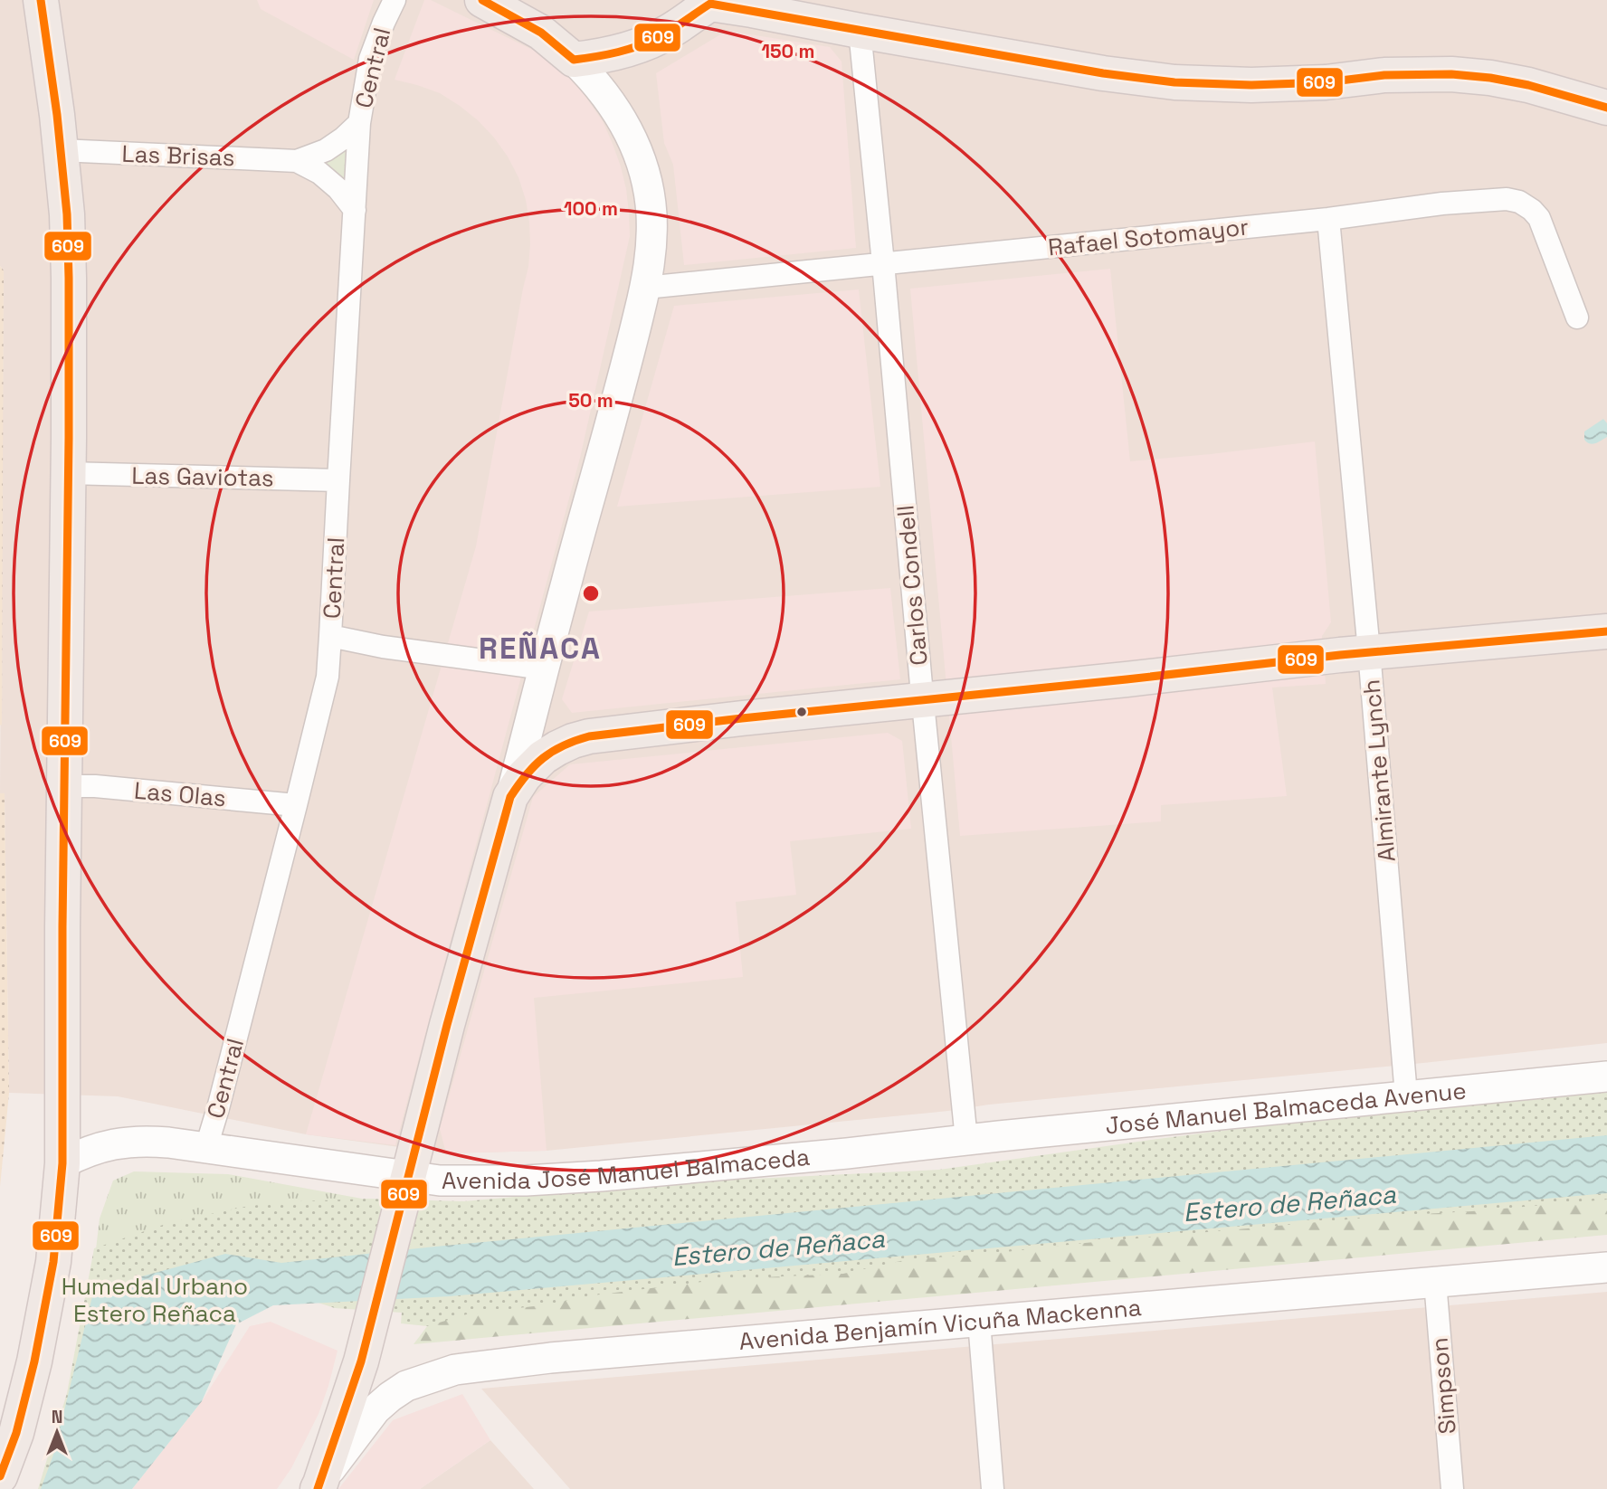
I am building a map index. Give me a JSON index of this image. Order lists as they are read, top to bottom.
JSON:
{
  "streets": {
    "main road": ["José Manuel Balmaceda Avenue", "Avenida José Manuel Balmaceda", "Avenida Benjamín Vicuña Mackenna"],
    "street": [
      "Central",
      "Las Brisas",
      "Rafael Sotomayor",
      "Las Gaviotas",
      "Carlos Condell",
      "Almirante Lynch",
      "Las Olas",
      "Simpson"
    ]
  },
  "crossings": [
    ["Central", "Las Brisas"],
    ["Central", "Las Gaviotas"],
    ["Central", "Las Olas"],
    ["Central", "Avenida José Manuel Balmaceda"],
    ["Rafael Sotomayor", "Carlos Condell"],
    ["Rafael Sotomayor", "Almirante Lynch"],
    ["Carlos Condell", "José Manuel Balmaceda Avenue"],
    ["Carlos Condell", "Avenida José Manuel Balmaceda"],
    ["Almirante Lynch", "José Manuel Balmaceda Avenue"],
    ["José Manuel Balmaceda Avenue", "Avenida José Manuel Balmaceda"],
    ["Avenida Benjamín Vicuña Mackenna", "Simpson"]
  ],
  "districts": ["REÑACA"],
  "water": ["Estero de Reñaca"],
  "parks": ["Humedal Urbano Estero Reñaca"],
  "lines": ["transit line 609"],
  "north": "top",
  "rings": ["150 m", "100 m", "50 m"]
}
